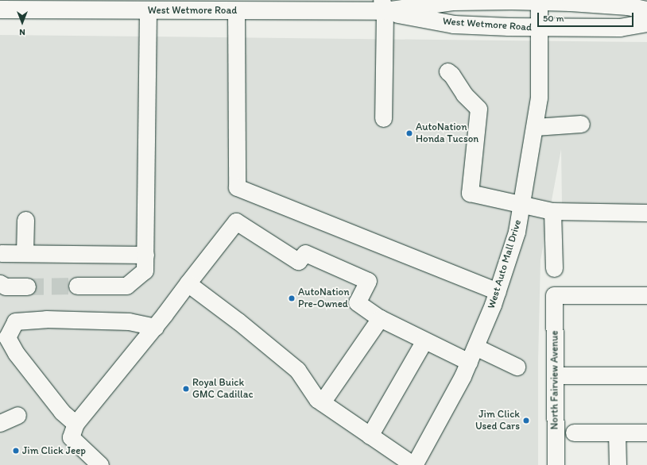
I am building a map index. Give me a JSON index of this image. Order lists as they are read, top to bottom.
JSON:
{
  "streets": {
    "main road": ["West Wetmore Road"],
    "street": ["West Auto Mall Drive", "North Fairview Avenue"]
  },
  "crossings": [
    ["West Wetmore Road", "West Auto Mall Drive"]
  ],
  "places": [
    "AutoNation Honda Tucson",
    "AutoNation Pre-Owned",
    "Royal Buick GMC Cadillac",
    "Jim Click Used Cars",
    "Jim Click Jeep"
  ],
  "scale_bar": "50 m",
  "north": "bottom"
}
